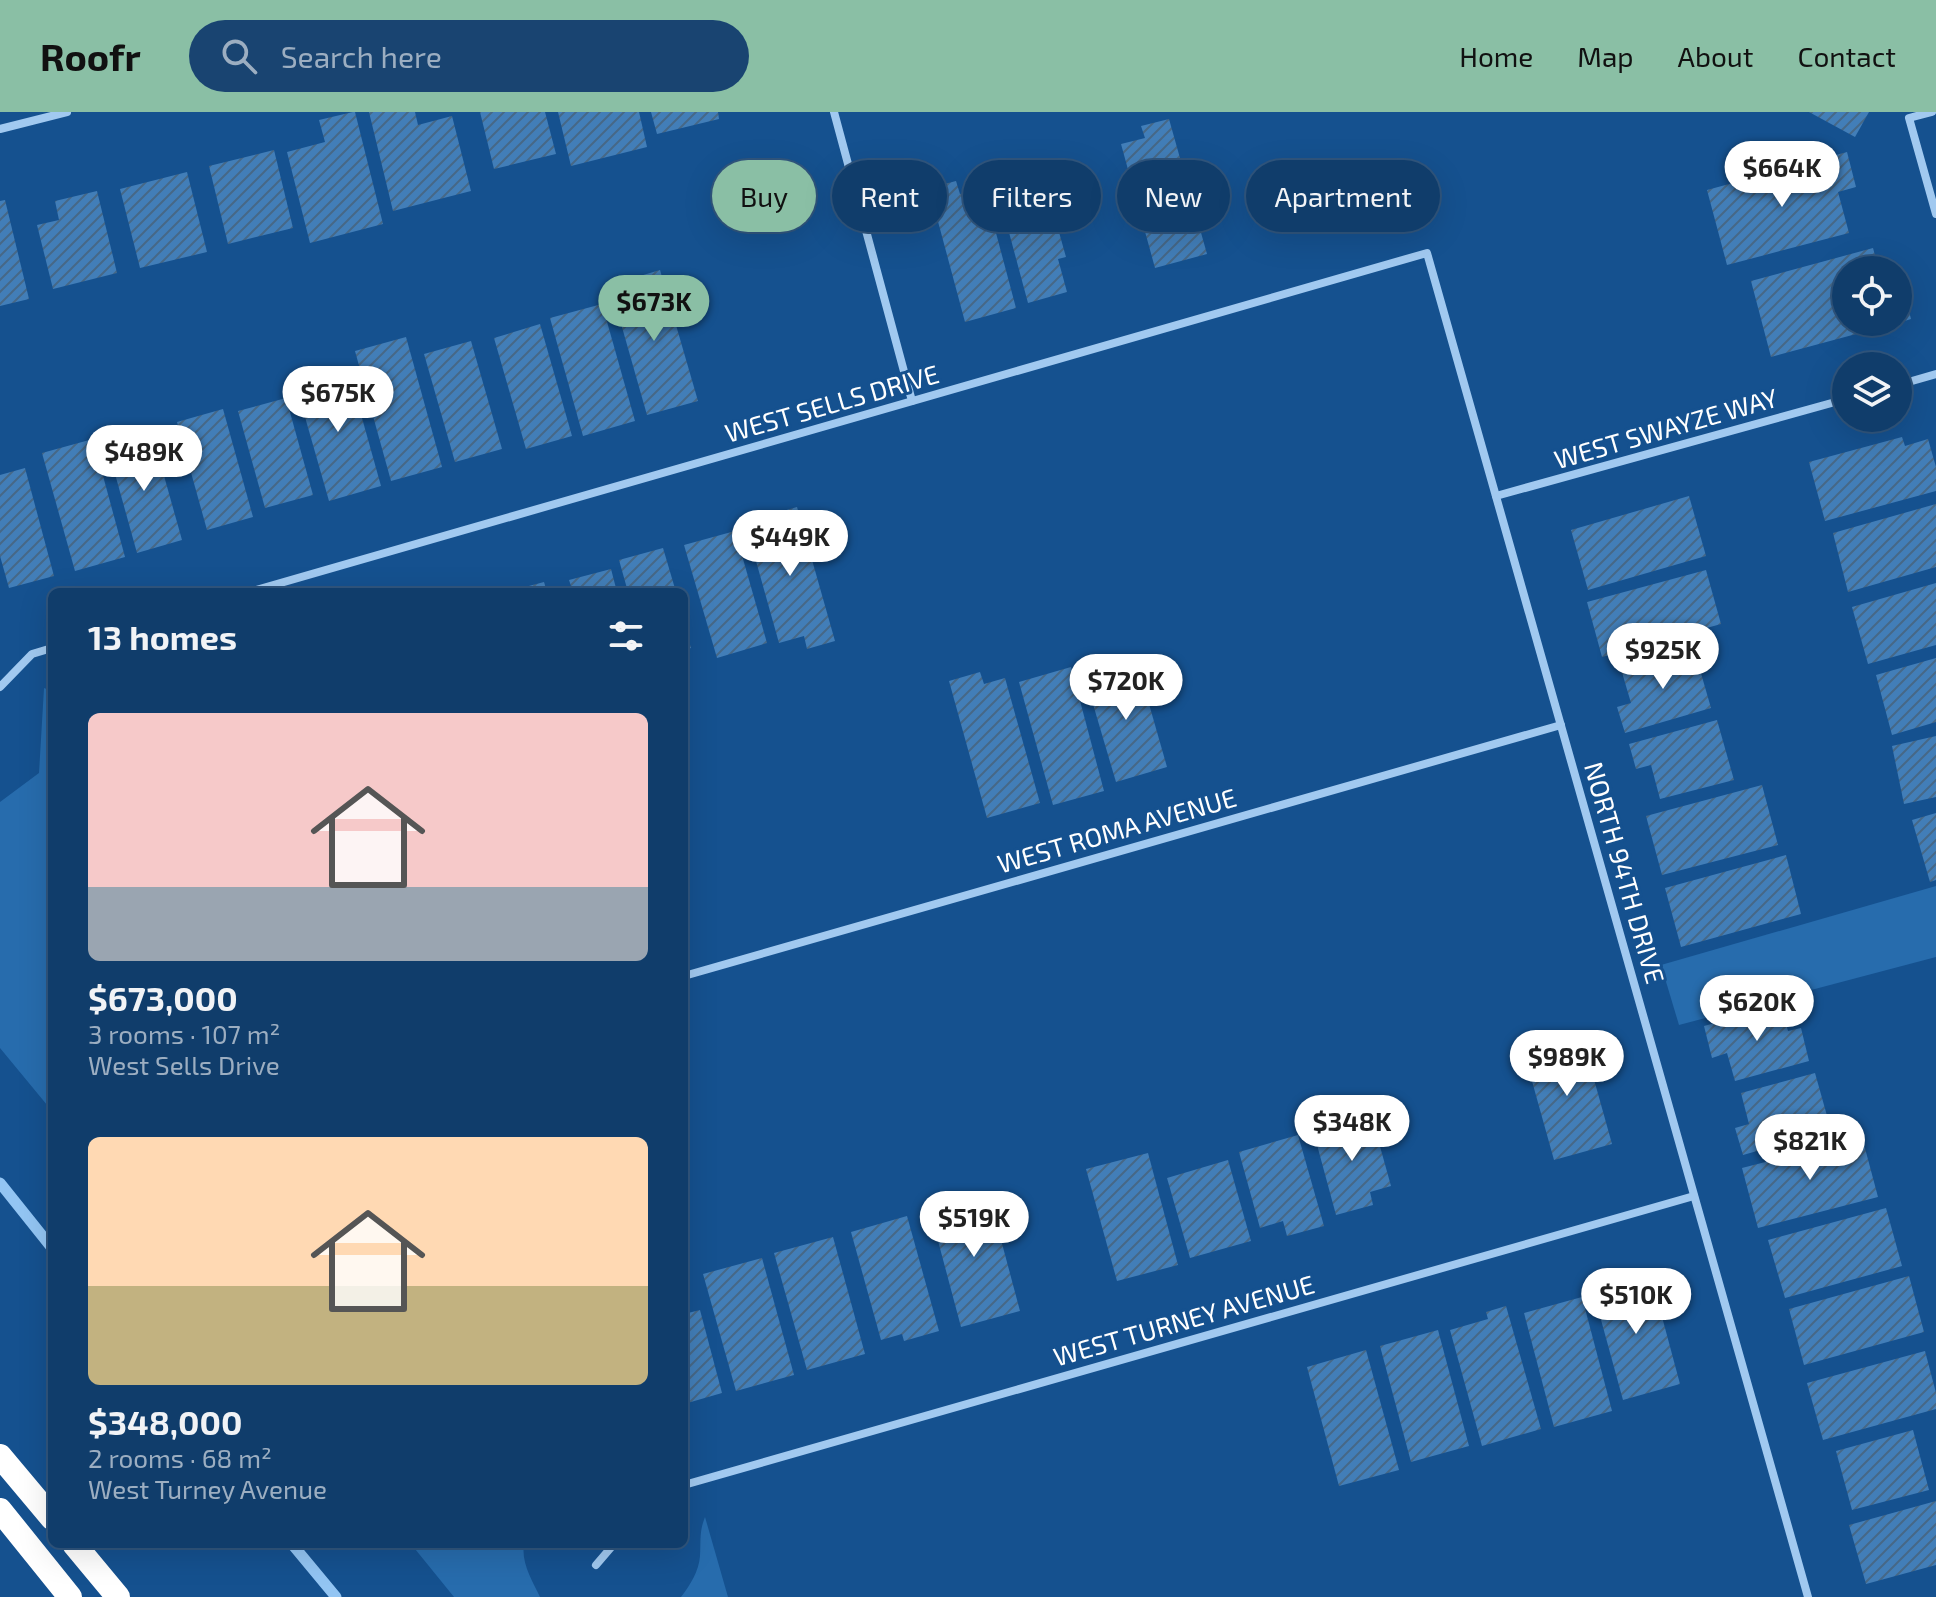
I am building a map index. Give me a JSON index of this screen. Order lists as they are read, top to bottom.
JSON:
{
  "streets": {
    "street": [
      "WEST SELLS DRIVE",
      "WEST SWAYZE WAY",
      "WEST ROMA AVENUE",
      "NORTH 94TH DRIVE",
      "WEST TURNEY AVENUE"
    ]
  },
  "crossings": [
    ["WEST SELLS DRIVE", "NORTH 94TH DRIVE"],
    ["WEST SWAYZE WAY", "NORTH 94TH DRIVE"],
    ["WEST ROMA AVENUE", "NORTH 94TH DRIVE"],
    ["NORTH 94TH DRIVE", "WEST TURNEY AVENUE"]
  ],
  "page": {
    "header": "Roofr",
    "search": "Search here",
    "nav": [
      "Home",
      "Map",
      "About",
      "Contact"
    ],
    "price": [
      "$664K",
      "$673K",
      "$675K",
      "$489K",
      "$449K",
      "$925K",
      "$720K",
      "$620K",
      "$989K",
      "$348K",
      "$821K",
      "$519K",
      "$510K"
    ],
    "chip": [
      "Buy",
      "Rent",
      "Filters",
      "New",
      "Apartment"
    ],
    "heading": "13 homes",
    "list": [
      {
        "name": "$673,000",
        "note": "3 rooms · 107 m² · West Sells Drive"
      },
      {
        "name": "$348,000",
        "note": "2 rooms · 68 m² · West Turney Avenue"
      }
    ]
  }
}
